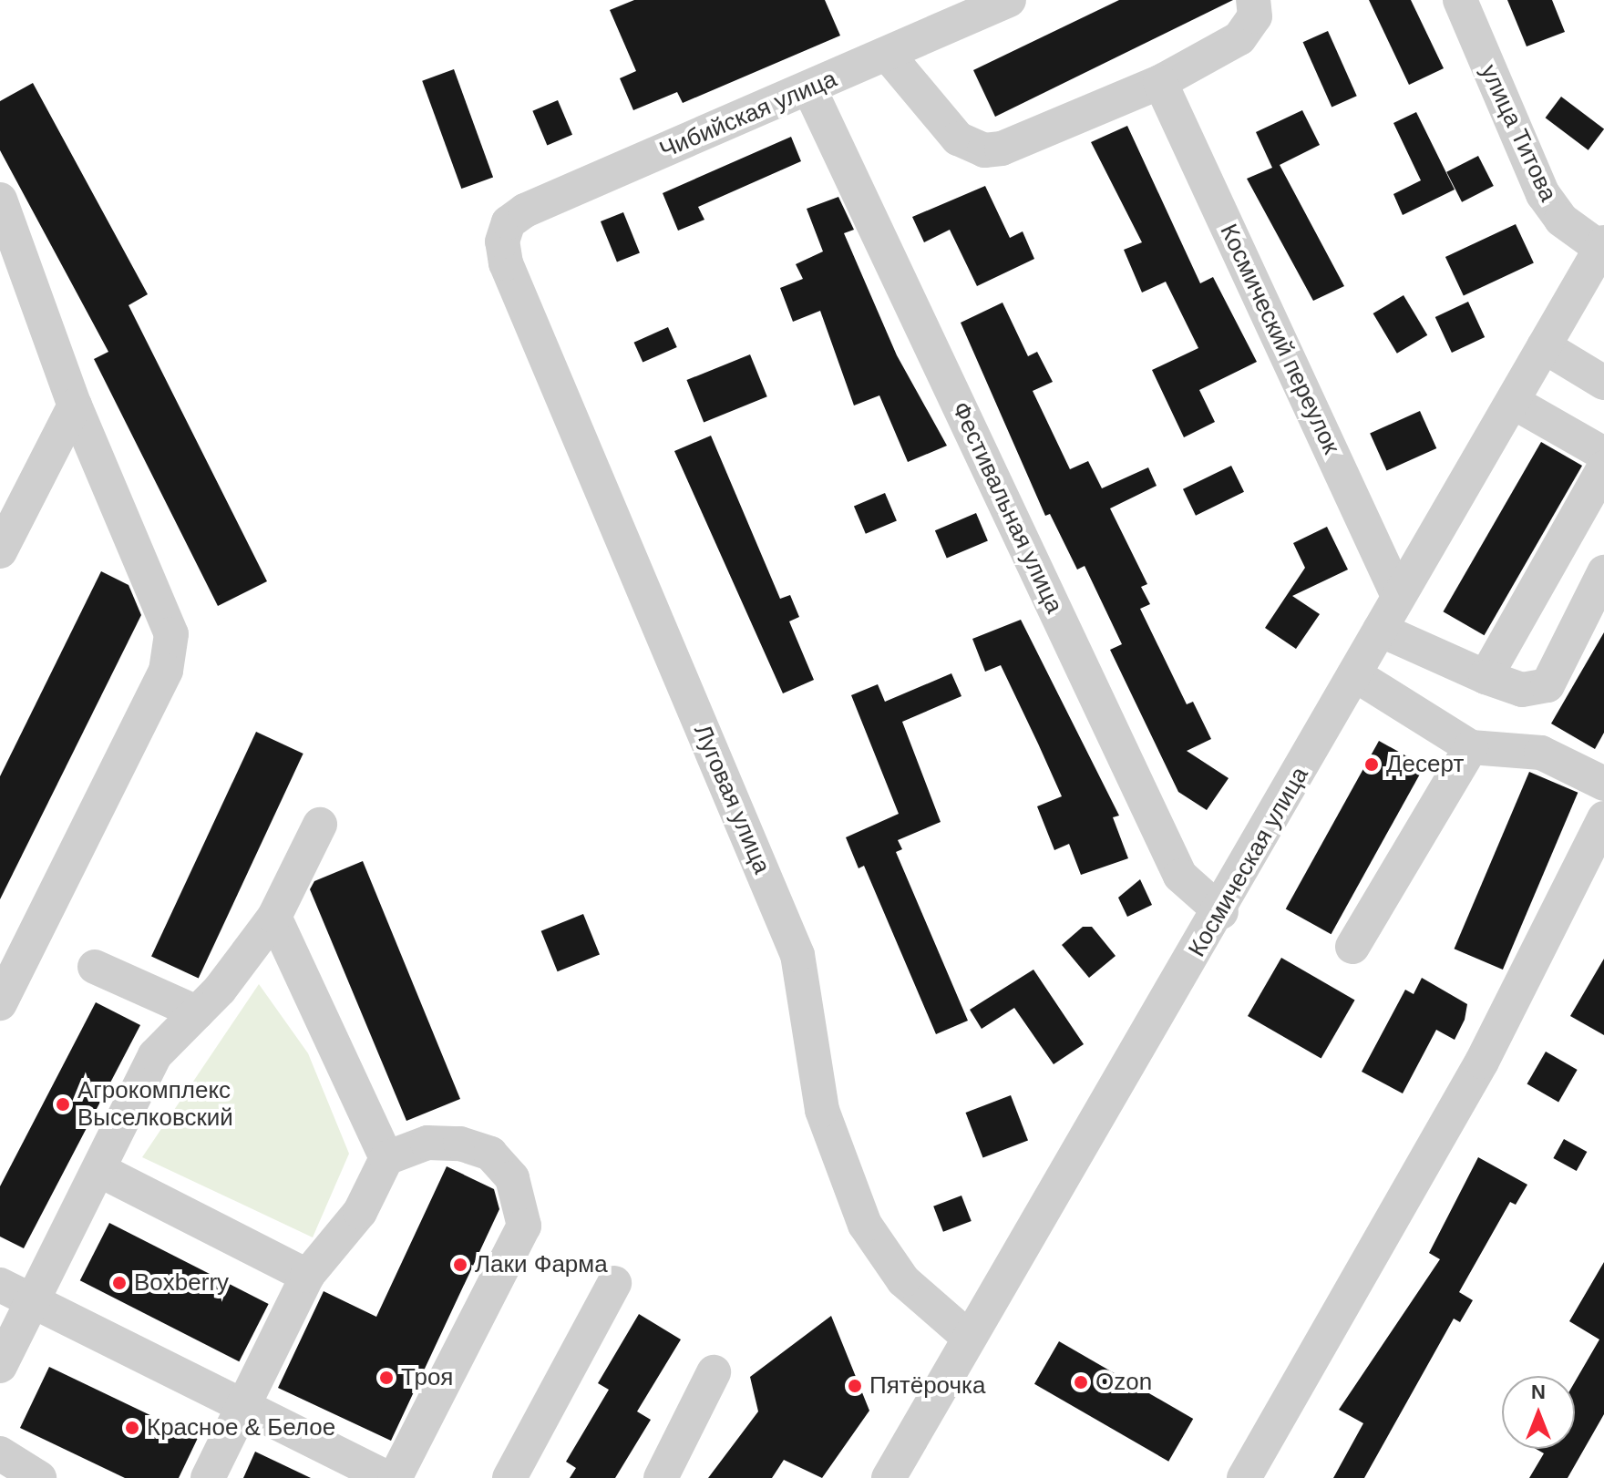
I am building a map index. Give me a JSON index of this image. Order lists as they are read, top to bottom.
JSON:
{
  "streets": {
    "street": [
      "Чибийская улица",
      "улица Титова",
      "Космический переулок",
      "Фестивальная улица",
      "Луговая улица",
      "Космическая улица"
    ]
  },
  "crossings": [
    ["Чибийская улица", "Фестивальная улица"],
    ["Чибийская улица", "Луговая улица"],
    ["улица Титова", "Космическая улица"],
    ["Космический переулок", "Космическая улица"],
    ["Фестивальная улица", "Космическая улица"],
    ["Луговая улица", "Космическая улица"]
  ],
  "places": [
    "Десерт",
    "Агрокомплекс Выселковский",
    "Лаки Фарма",
    "Boxberry",
    "Троя",
    "Ozon",
    "Пятёрочка",
    "Красное & Белое"
  ],
  "north": "top"
}
